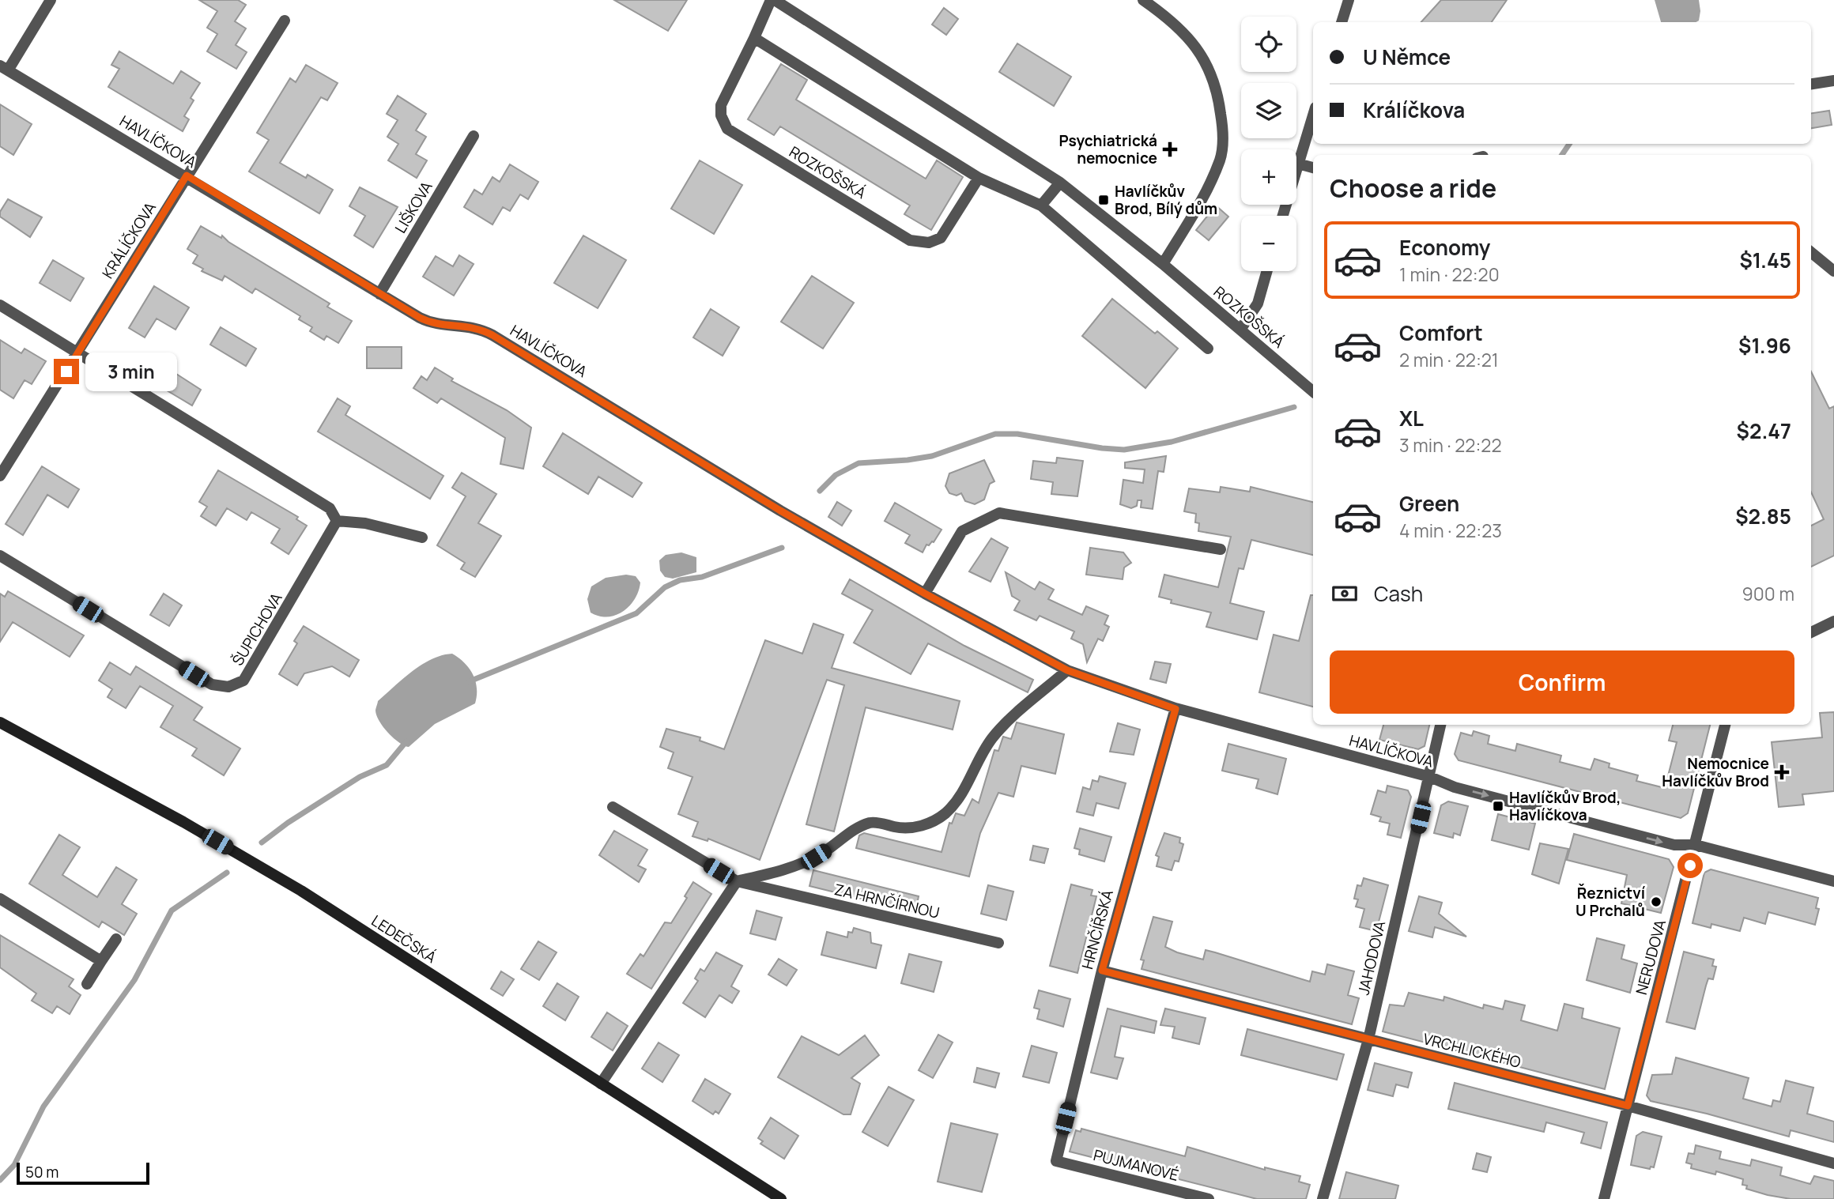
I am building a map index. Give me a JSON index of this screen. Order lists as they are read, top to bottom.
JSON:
{
  "streets": {
    "main road": ["LEDEČSKÁ"],
    "street": [
      "HAVLÍČKOVA",
      "ROZKOŠSKÁ",
      "LIŠKOVA",
      "KRÁLÍČKOVA",
      "ŠUPICHOVA",
      "ZA HRNČÍRNOU",
      "HRNČÍŘSKÁ",
      "NERUDOVA",
      "JAHODOVA",
      "VRCHLICKÉHO",
      "PUJMANOVÉ"
    ]
  },
  "crossings": [
    ["HAVLÍČKOVA", "LIŠKOVA"],
    ["HAVLÍČKOVA", "KRÁLÍČKOVA"],
    ["HAVLÍČKOVA", "HRNČÍŘSKÁ"],
    ["HAVLÍČKOVA", "NERUDOVA"],
    ["HAVLÍČKOVA", "JAHODOVA"],
    ["HRNČÍŘSKÁ", "VRCHLICKÉHO"],
    ["HRNČÍŘSKÁ", "PUJMANOVÉ"],
    ["NERUDOVA", "VRCHLICKÉHO"],
    ["JAHODOVA", "VRCHLICKÉHO"]
  ],
  "places": {
    "health": ["Psychiatrická nemocnice", "Nemocnice Havlíčkův Brod"],
    "transit": ["Havlíčkův Brod, Bílý dům", "Havlíčkův Brod, Havlíčkova"],
    "other": ["Řeznictví U Prchalů"]
  },
  "scale_bar": "50 m",
  "page": {
    "map_buttons": ["+", "−"],
    "banner": ["U Němce", "Králíčkova"],
    "heading": "Choose a ride",
    "list": [
      {
        "name": "Economy",
        "note": "1 min · 22:20",
        "value": "$1.45"
      },
      {
        "name": "Comfort",
        "note": "2 min · 22:21",
        "value": "$1.96"
      },
      {
        "name": "XL",
        "note": "3 min · 22:22",
        "value": "$2.47"
      },
      {
        "name": "Green",
        "note": "4 min · 22:23",
        "value": "$2.85"
      }
    ],
    "bubble": "3 min",
    "pay": ["Cash", "900 m"],
    "buttons": "Confirm",
    "scale": "50 m"
  }
}
